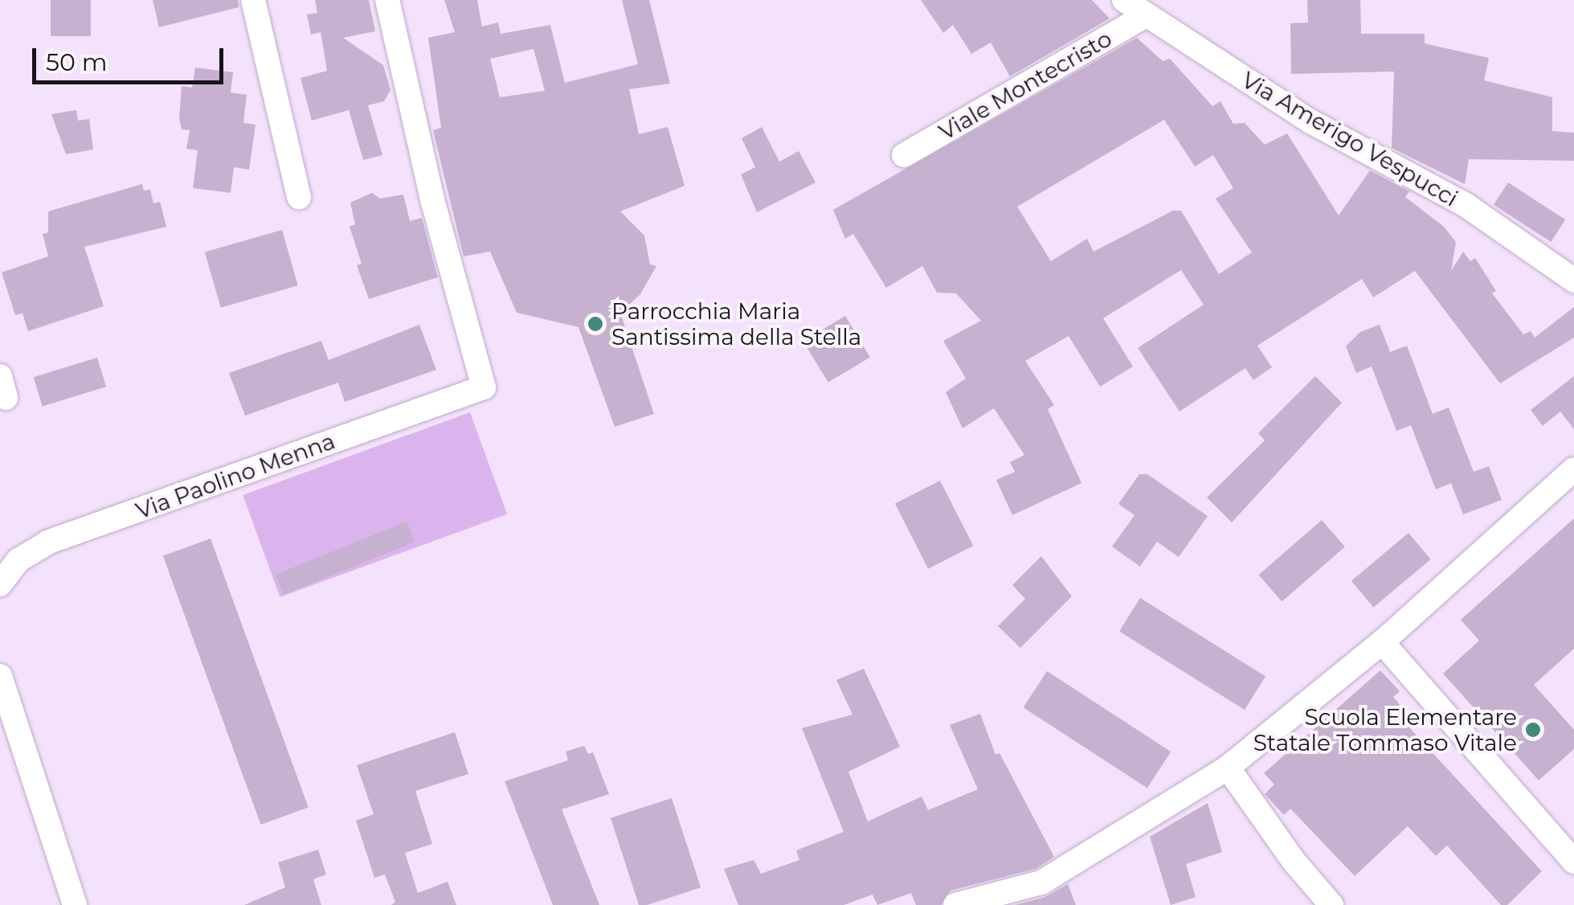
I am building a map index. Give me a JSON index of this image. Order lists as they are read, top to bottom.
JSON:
{
  "streets": {
    "street": ["Viale Montecristo", "Via Amerigo Vespucci", "Via Paolino Menna"]
  },
  "crossings": [
    ["Viale Montecristo", "Via Amerigo Vespucci"]
  ],
  "places": ["Parrocchia Maria Santissima della Stella", "Scuola Elementare Statale Tommaso Vitale"],
  "scale_bar": "50 m"
}
